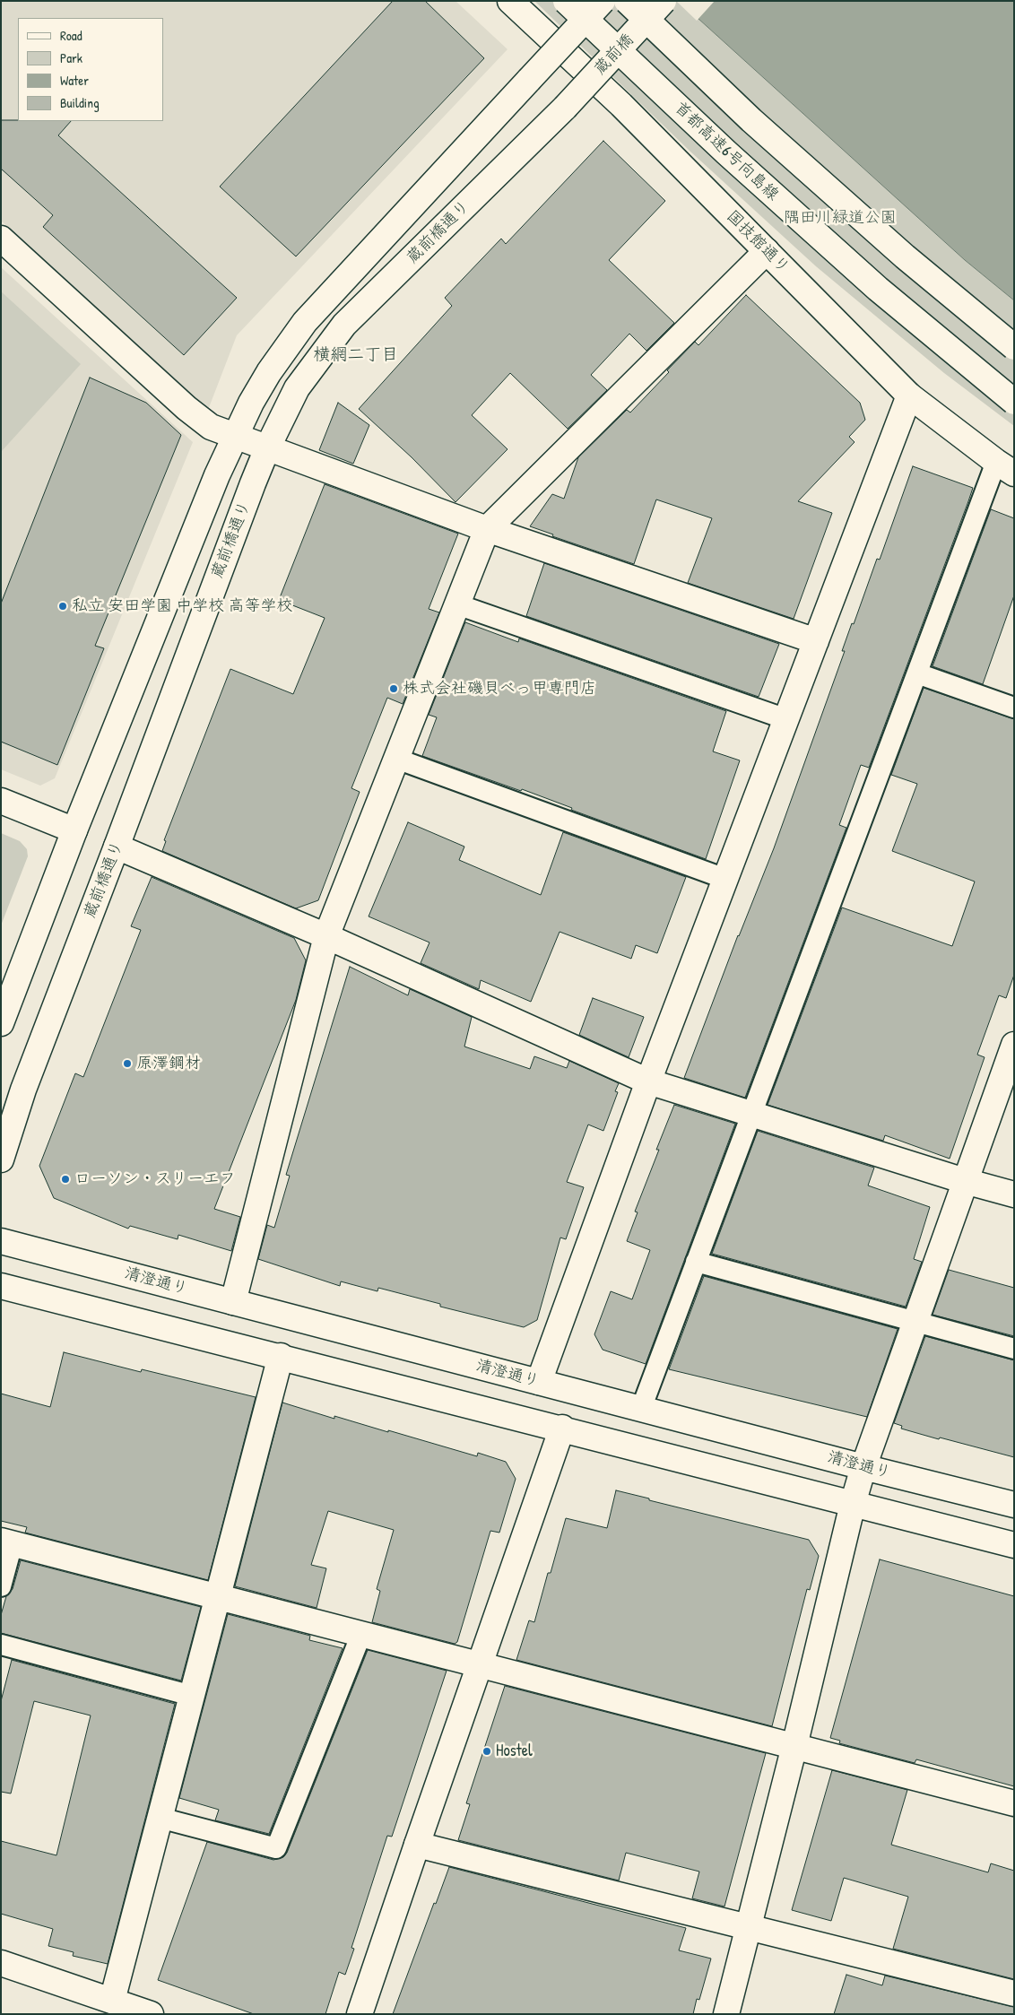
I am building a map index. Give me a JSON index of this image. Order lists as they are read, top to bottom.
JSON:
{
  "streets": {
    "main road": [
      "蔵前橋",
      "首都高速6号向島線",
      "蔵前橋通り",
      "国技館通り",
      "清澄通り"
    ]
  },
  "crossings": [
    ["蔵前橋", "蔵前橋通り"]
  ],
  "districts": ["横網二丁目"],
  "parks": ["隅田川緑道公園"],
  "places": [
    "私立 安田学園 中学校 高等学校",
    "株式会社磯貝べっ甲専門店",
    "原澤鋼材",
    "ローソン・スリーエフ",
    "Hostel"
  ],
  "legend": [
    "Road",
    "Park",
    "Water",
    "Building"
  ]
}
